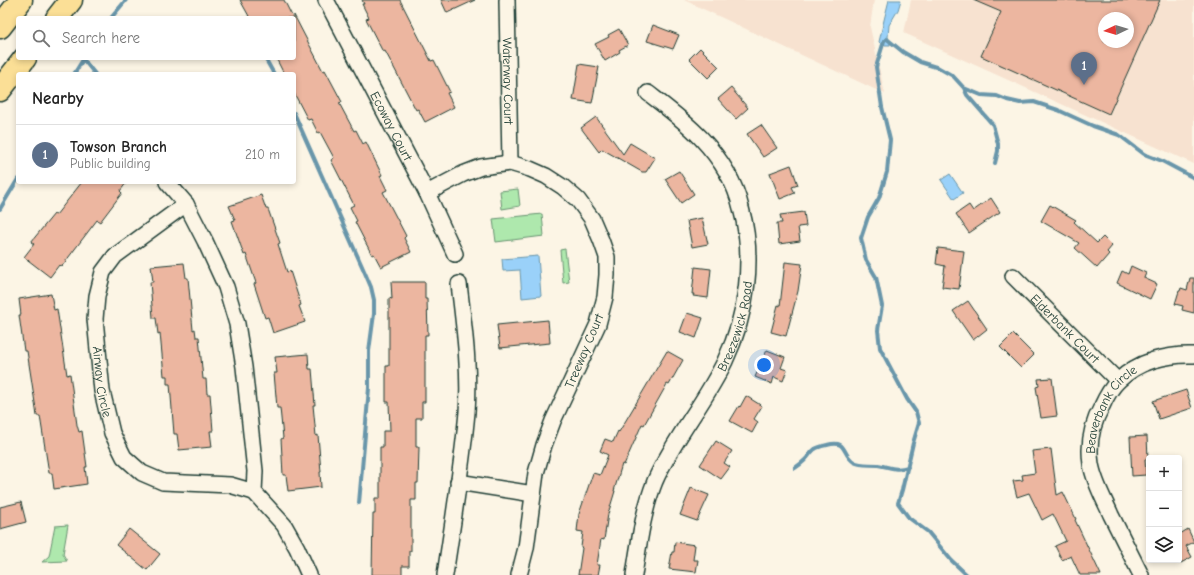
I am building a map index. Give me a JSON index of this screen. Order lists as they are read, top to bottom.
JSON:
{
  "streets": {
    "street": [
      "Waterway Court",
      "Ecoway Court",
      "Breezewick Road",
      "Elderbank Court",
      "Treeway Court",
      "Airway Circle",
      "Beaverbank Circle"
    ]
  },
  "crossings": [
    ["Waterway Court", "Treeway Court"],
    ["Ecoway Court", "Treeway Court"],
    ["Elderbank Court", "Beaverbank Circle"]
  ],
  "north": "left",
  "page": {
    "search": "Search here",
    "pins": "1",
    "heading": "Nearby",
    "list": [
      {
        "mark": "1",
        "name": "Towson Branch",
        "note": "Public building",
        "value": "210 m"
      }
    ],
    "map_buttons": ["+", "−"]
  }
}
